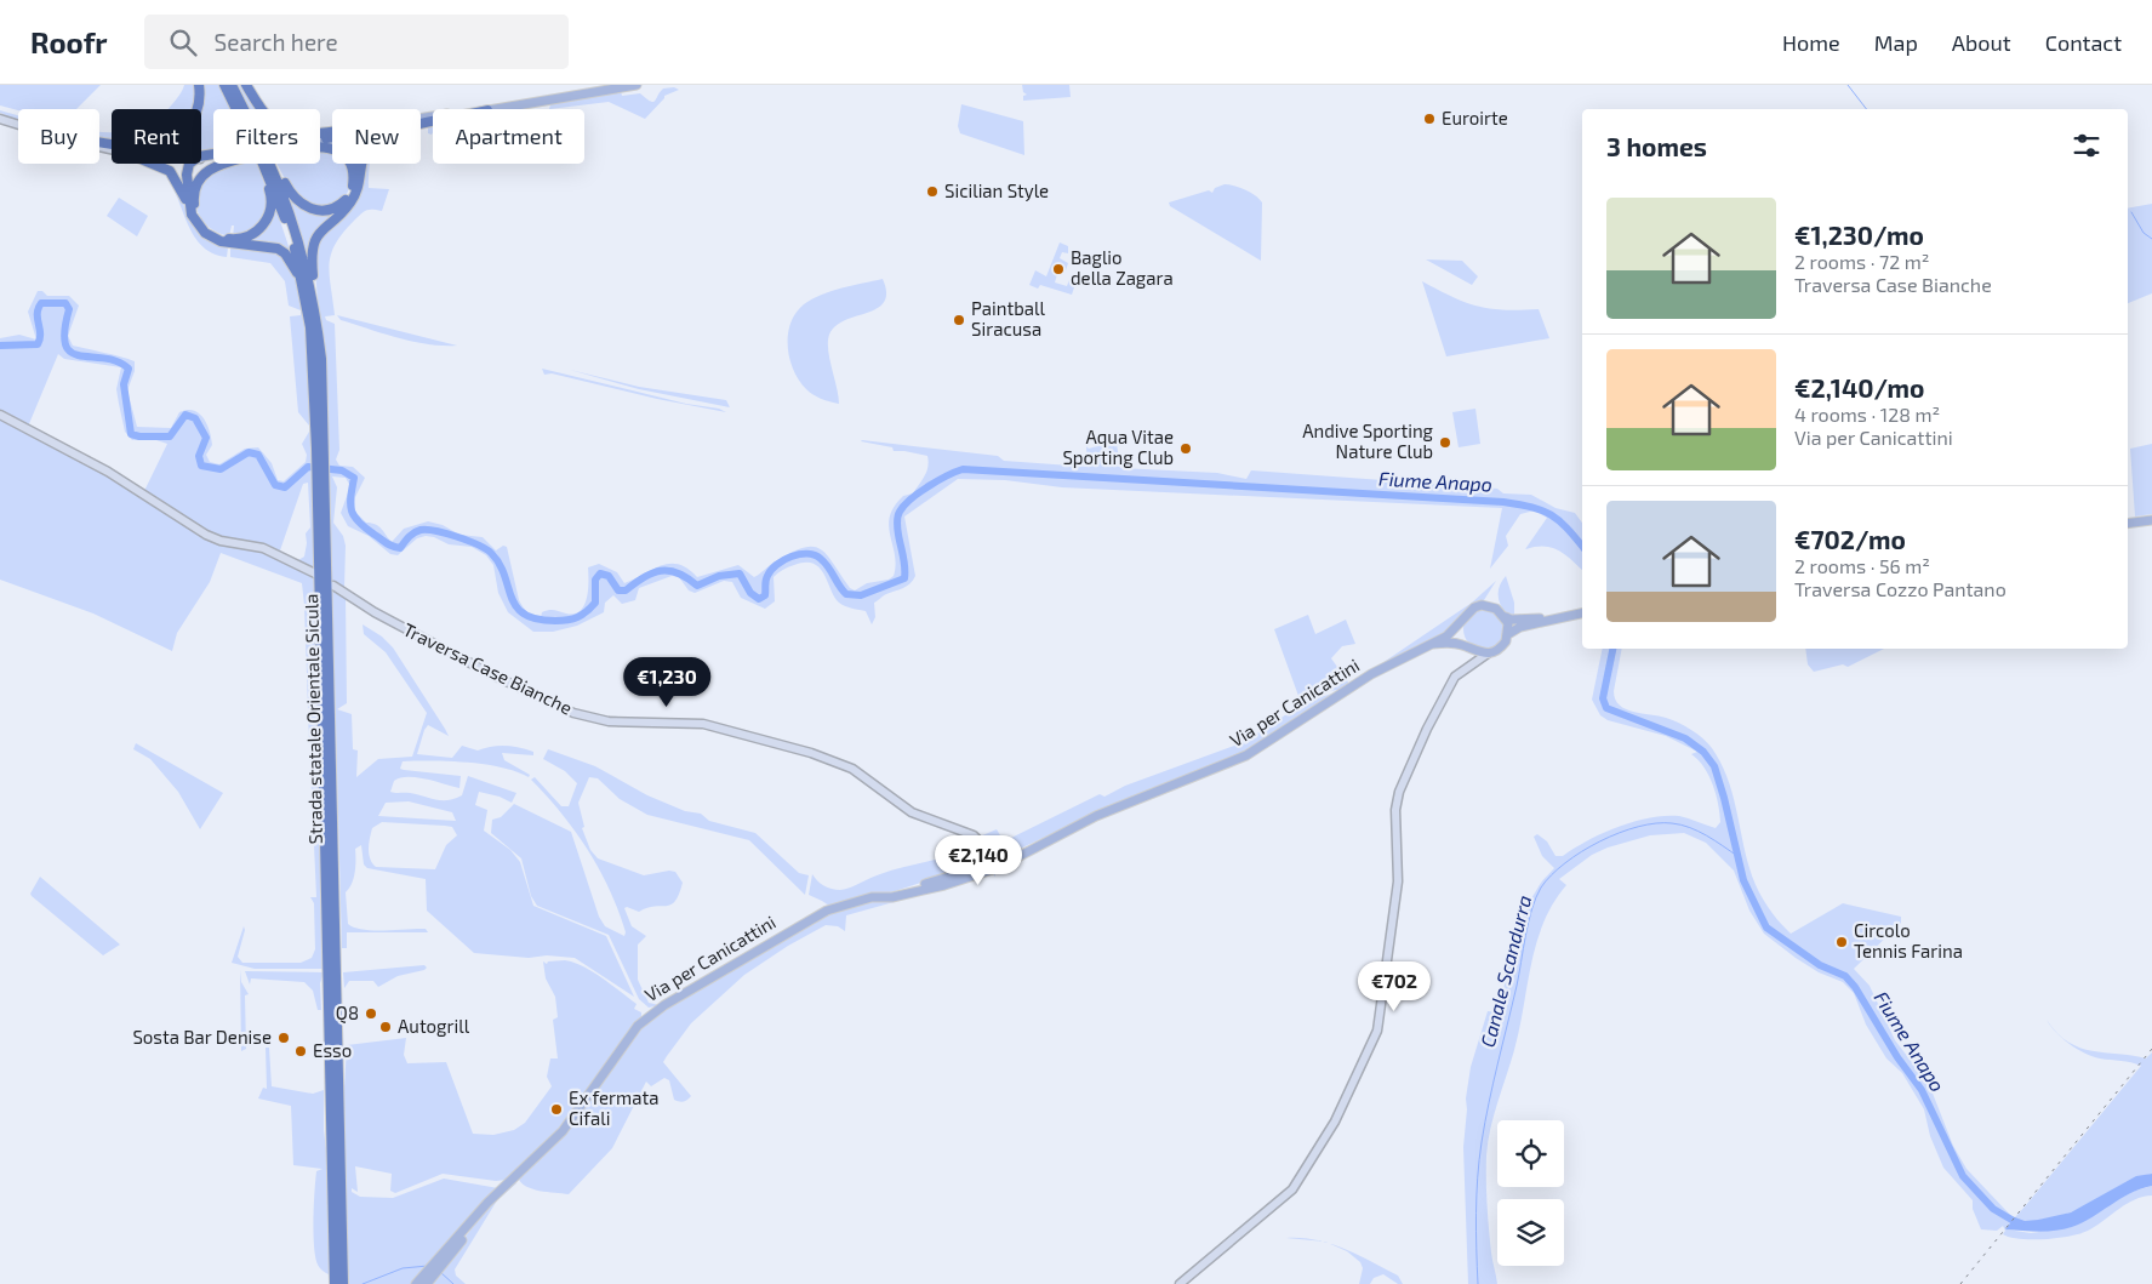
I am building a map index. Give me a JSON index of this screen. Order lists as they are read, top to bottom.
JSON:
{
  "streets": {
    "highway": ["Strada statale Orientale Sicula"],
    "main road": ["Via per Canicattini"],
    "street": ["Traversa Case Bianche"]
  },
  "crossings": [
    ["Traversa Case Bianche", "Via per Canicattini"]
  ],
  "water": ["Fiume Anapo", "Canale Scandurra"],
  "places": [
    "Euroirte",
    "Sicilian Style",
    "Baglio della Zagara",
    "Paintball Siracusa",
    "Andive Sporting Nature Club",
    "Aqua Vitae Sporting Club",
    "Circolo Tennis Farina",
    "Q8",
    "Autogrill",
    "Sosta Bar Denise",
    "Esso",
    "Ex fermata Cifali"
  ],
  "page": {
    "header": "Roofr",
    "search": "Search here",
    "nav": [
      "Home",
      "Map",
      "About",
      "Contact"
    ],
    "chip": [
      "Buy",
      "Rent",
      "Filters",
      "New",
      "Apartment"
    ],
    "heading": "3 homes",
    "list": [
      {
        "name": "€1,230/mo",
        "note": "2 rooms · 72 m² · Traversa Case Bianche"
      },
      {
        "name": "€2,140/mo",
        "note": "4 rooms · 128 m² · Via per Canicattini"
      },
      {
        "name": "€702/mo",
        "note": "2 rooms · 56 m² · Traversa Cozzo Pantano"
      }
    ],
    "price": ["€1,230", "€2,140", "€702"]
  }
}
